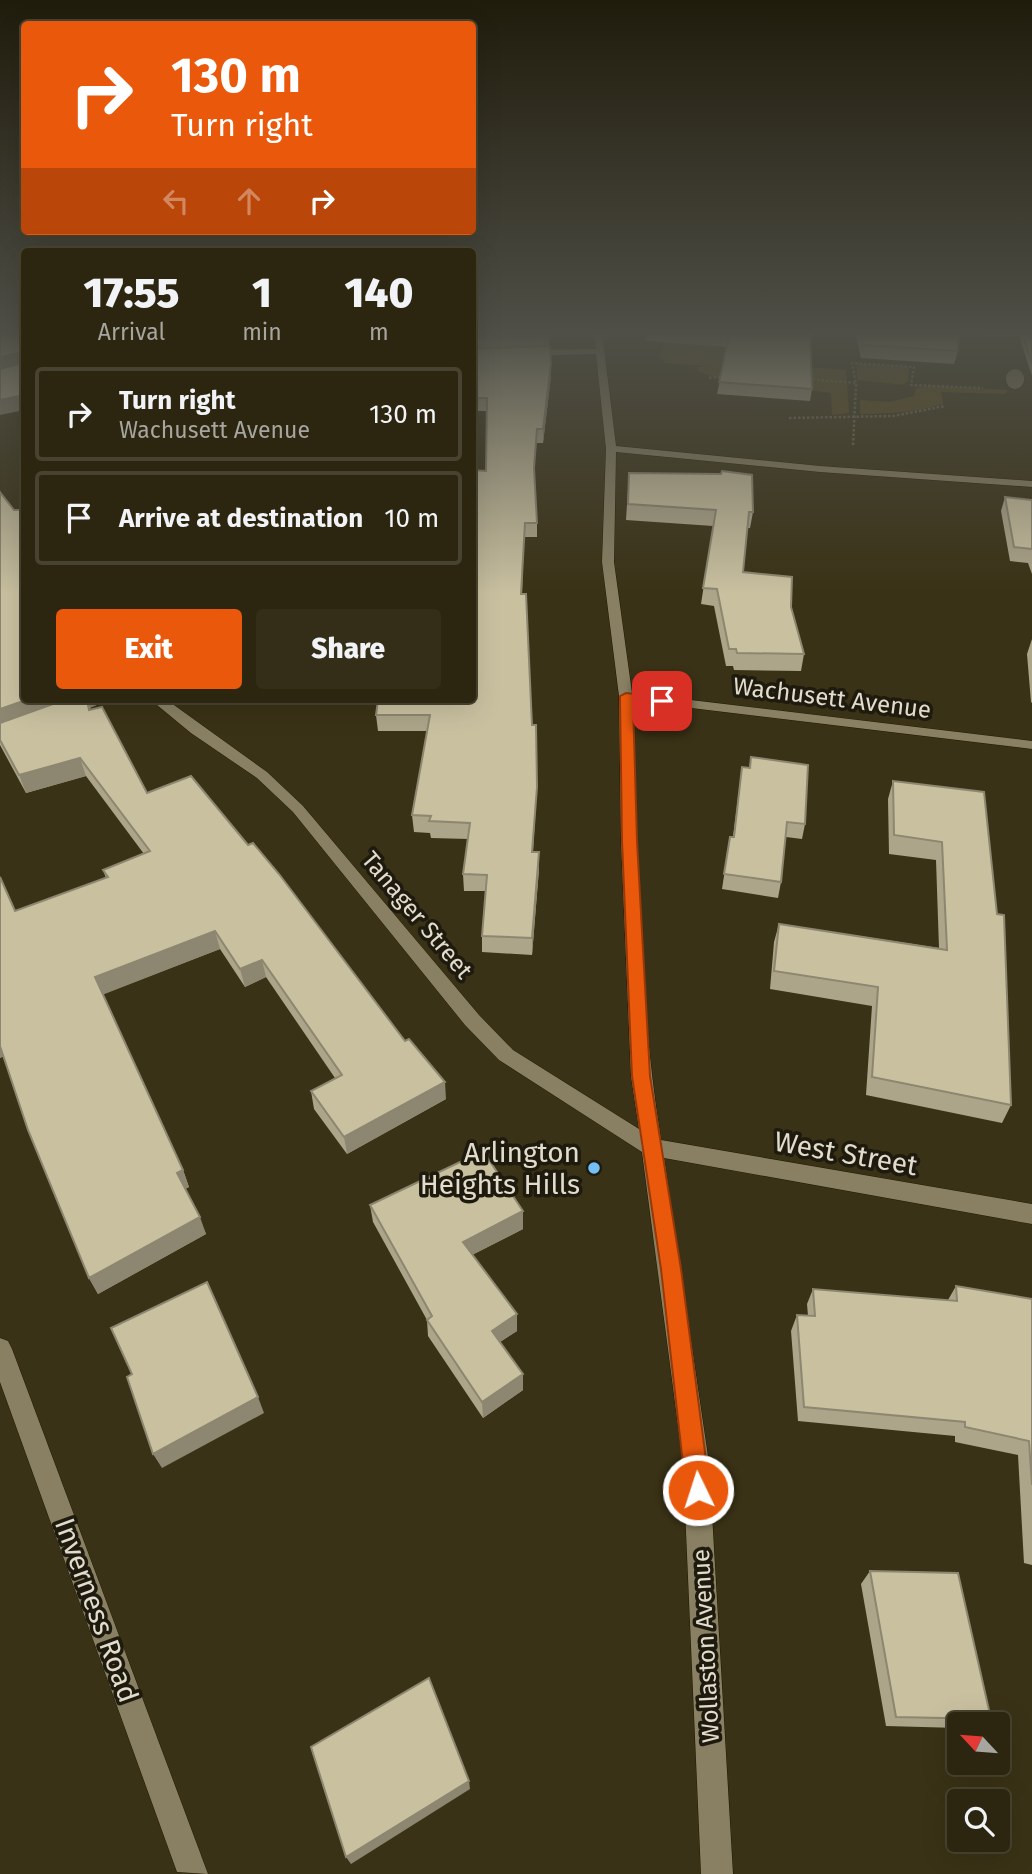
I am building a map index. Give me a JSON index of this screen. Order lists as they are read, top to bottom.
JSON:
{
  "streets": {
    "street": [
      "Wachusett Avenue",
      "Tanager Street",
      "West Street",
      "Inverness Road",
      "Wollaston Avenue"
    ]
  },
  "crossings": [
    ["Wachusett Avenue", "Wollaston Avenue"],
    ["Tanager Street", "West Street"],
    ["Tanager Street", "Wollaston Avenue"],
    ["West Street", "Wollaston Avenue"]
  ],
  "places": ["Arlington Heights Hills"],
  "north": "top left",
  "page": {
    "turn": ["130 m", "Turn right"],
    "eta": [
      "17:55",
      "Arrival",
      "1",
      "min",
      "140",
      "m"
    ],
    "list": [
      {
        "name": "Turn right",
        "note": "Wachusett Avenue",
        "value": "130 m"
      },
      {
        "name": "Arrive at destination",
        "value": "10 m"
      }
    ],
    "buttons": ["Exit", "Share"]
  }
}
